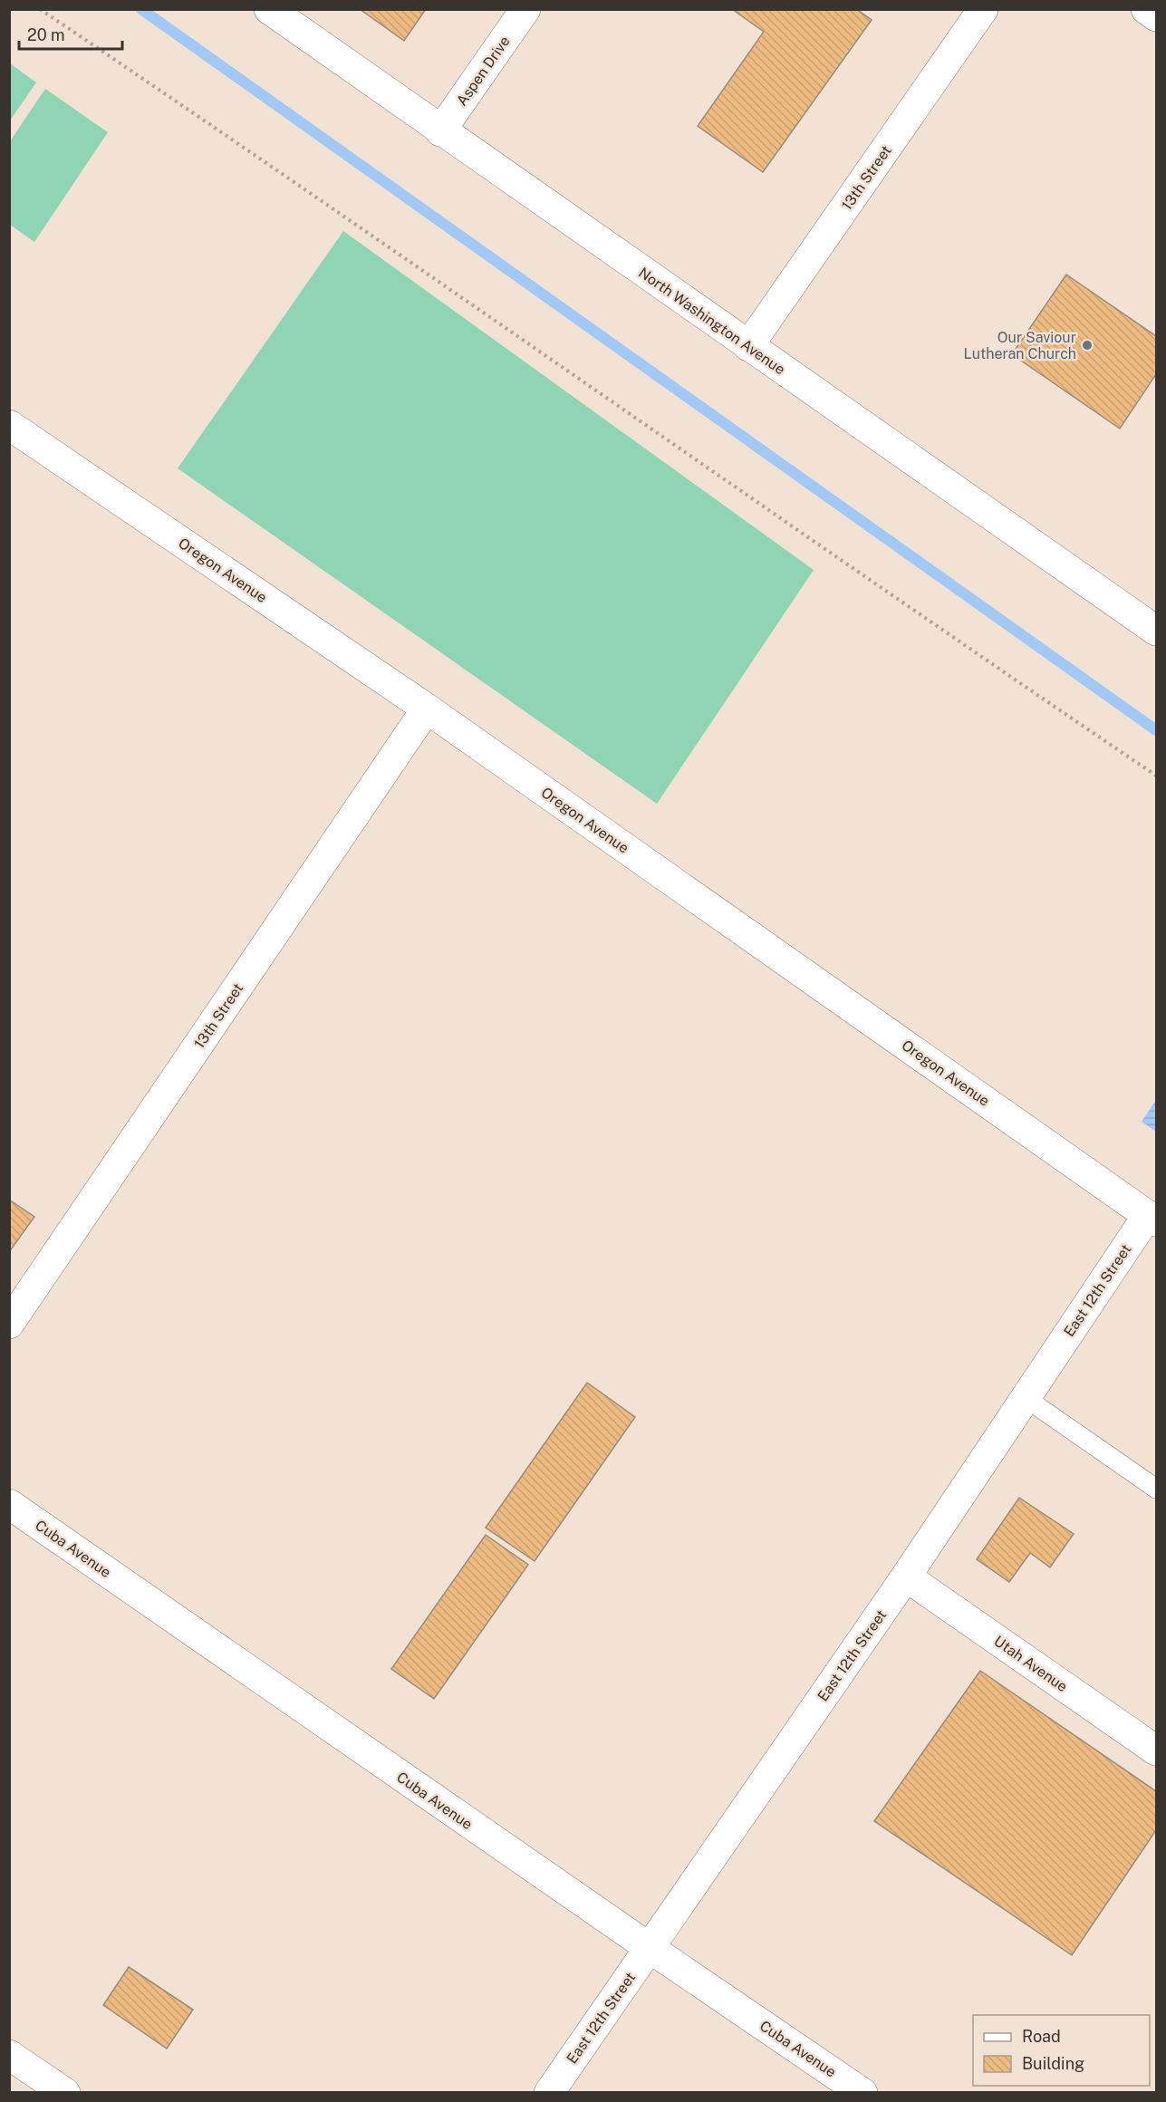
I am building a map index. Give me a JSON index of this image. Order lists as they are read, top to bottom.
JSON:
{
  "streets": {
    "street": [
      "Aspen Drive",
      "13th Street",
      "North Washington Avenue",
      "Oregon Avenue",
      "East 12th Street",
      "Cuba Avenue",
      "Utah Avenue"
    ]
  },
  "crossings": [
    ["Aspen Drive", "North Washington Avenue"],
    ["13th Street", "North Washington Avenue"],
    ["13th Street", "Oregon Avenue"],
    ["Oregon Avenue", "East 12th Street"],
    ["East 12th Street", "Cuba Avenue"],
    ["East 12th Street", "Utah Avenue"]
  ],
  "places": ["Our Saviour Lutheran Church"],
  "legend": ["Road", "Building"],
  "scale_bar": "20 m"
}
